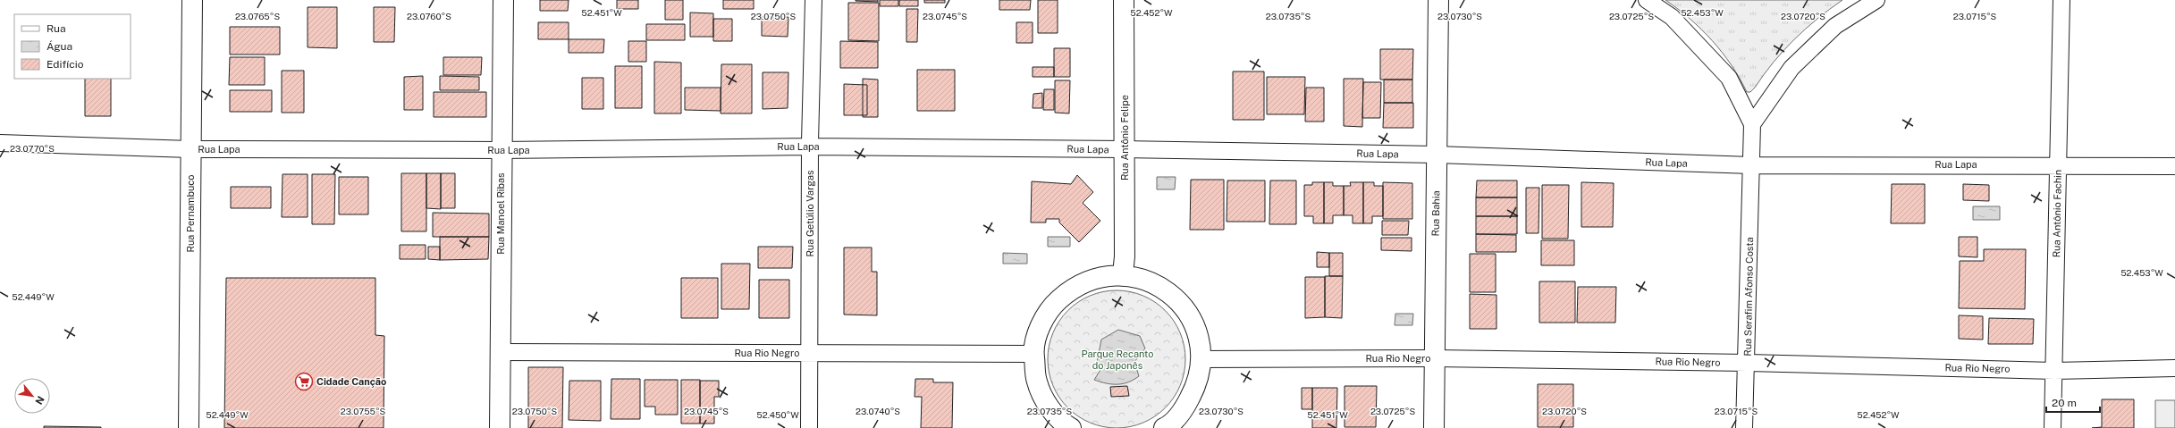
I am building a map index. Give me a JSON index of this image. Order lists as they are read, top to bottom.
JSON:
{
  "streets": {
    "street": [
      "Rua Antônio Felipe",
      "Rua Lapa",
      "Rua Pernambuco",
      "Rua Manoel Ribas",
      "Rua Getúlio Vargas",
      "Rua Bahia",
      "Rua Antônio Fachin",
      "Rua Serafim Afonso Costa",
      "Rua Rio Negro"
    ]
  },
  "crossings": [
    ["Rua Antônio Felipe", "Rua Lapa"],
    ["Rua Lapa", "Rua Pernambuco"],
    ["Rua Lapa", "Rua Manoel Ribas"],
    ["Rua Lapa", "Rua Getúlio Vargas"],
    ["Rua Lapa", "Rua Bahia"],
    ["Rua Lapa", "Rua Antônio Fachin"],
    ["Rua Lapa", "Rua Serafim Afonso Costa"],
    ["Rua Manoel Ribas", "Rua Rio Negro"],
    ["Rua Getúlio Vargas", "Rua Rio Negro"],
    ["Rua Bahia", "Rua Rio Negro"],
    ["Rua Antônio Fachin", "Rua Rio Negro"],
    ["Rua Serafim Afonso Costa", "Rua Rio Negro"]
  ],
  "parks": ["Parque Recanto do Japonês"],
  "places": {
    "supermarket": ["Cidade Canção"]
  },
  "legend": ["Rua", "Água", "Edifício"],
  "scale_bar": "20 m",
  "north": "bottom right",
  "coordinates": [
    "52.451°W",
    "52.452°W",
    "52.453°W",
    "23.0750°S",
    "23.0735°S",
    "23.0730°S",
    "23.0720°S",
    "23.0715°S",
    "23.0765°S",
    "23.0760°S",
    "23.0745°S",
    "23.0725°S",
    "23.0770°S",
    "52.449°W",
    "23.0755°S",
    "23.0740°S",
    "52.450°W"
  ]
}
